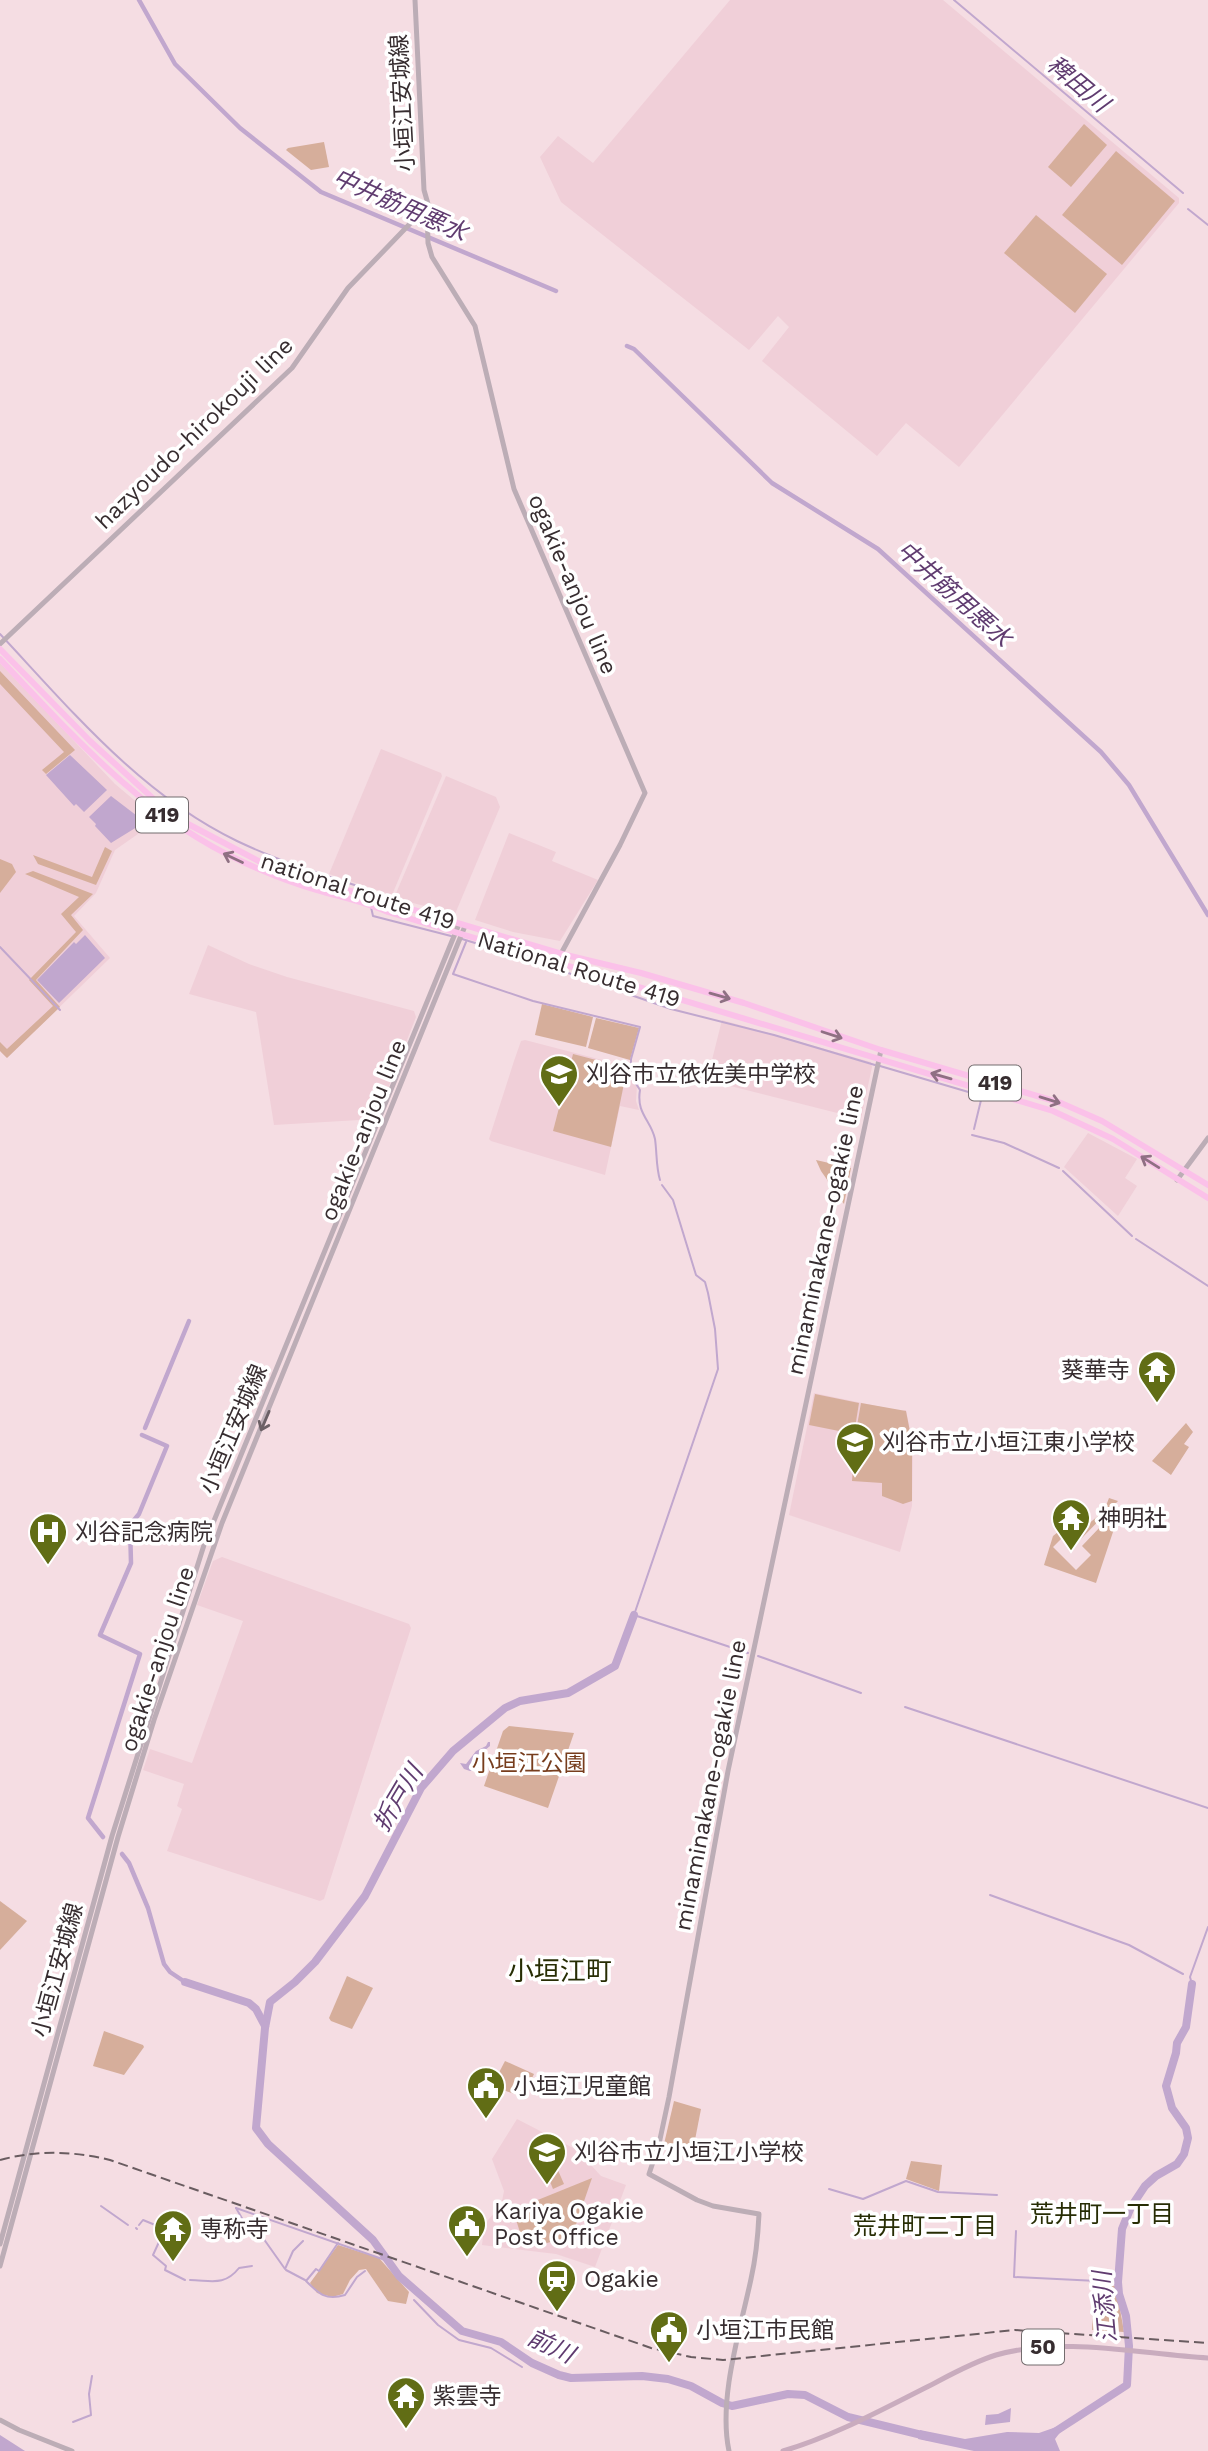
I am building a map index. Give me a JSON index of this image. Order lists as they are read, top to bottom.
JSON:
{
  "streets": {
    "highway": ["419", "national route 419", "National Route 419"],
    "main road": [
      "小垣江安城線",
      "hazyoudo-hirokouji line",
      "ogakie-anjou line",
      "minaminakane-ogakie line",
      "50"
    ]
  },
  "crossings": [
    ["小垣江安城線", "hazyoudo-hirokouji line"],
    ["小垣江安城線", "ogakie-anjou line"],
    ["小垣江安城線", "national route 419"],
    ["小垣江安城線", "National Route 419"],
    ["hazyoudo-hirokouji line", "ogakie-anjou line"],
    ["hazyoudo-hirokouji line", "national route 419"],
    ["ogakie-anjou line", "national route 419"],
    ["ogakie-anjou line", "National Route 419"],
    ["national route 419", "National Route 419"],
    ["national route 419", "minaminakane-ogakie line"],
    ["National Route 419", "minaminakane-ogakie line"]
  ],
  "one_way": ["ogakie-anjou line", "national route 419", "National Route 419"],
  "districts": ["小垣江町", "荒井町一丁目", "荒井町二丁目"],
  "water": [
    "稗田川",
    "中井筋用悪水",
    "折戸川",
    "江添川",
    "前川"
  ],
  "parks": ["小垣江公園"],
  "places": {
    "school or university": ["刈谷市立依佐美中学校", "刈谷市立小垣江東小学校", "刈谷市立小垣江小学校"],
    "temple": [
      "葵華寺",
      "神明社",
      "専称寺",
      "紫雲寺"
    ],
    "hospital": ["刈谷記念病院"],
    "public building": ["小垣江児童館", "Kariya Ogakie Post Office", "小垣江市民館"],
    "station": ["Ogakie"]
  }
}
